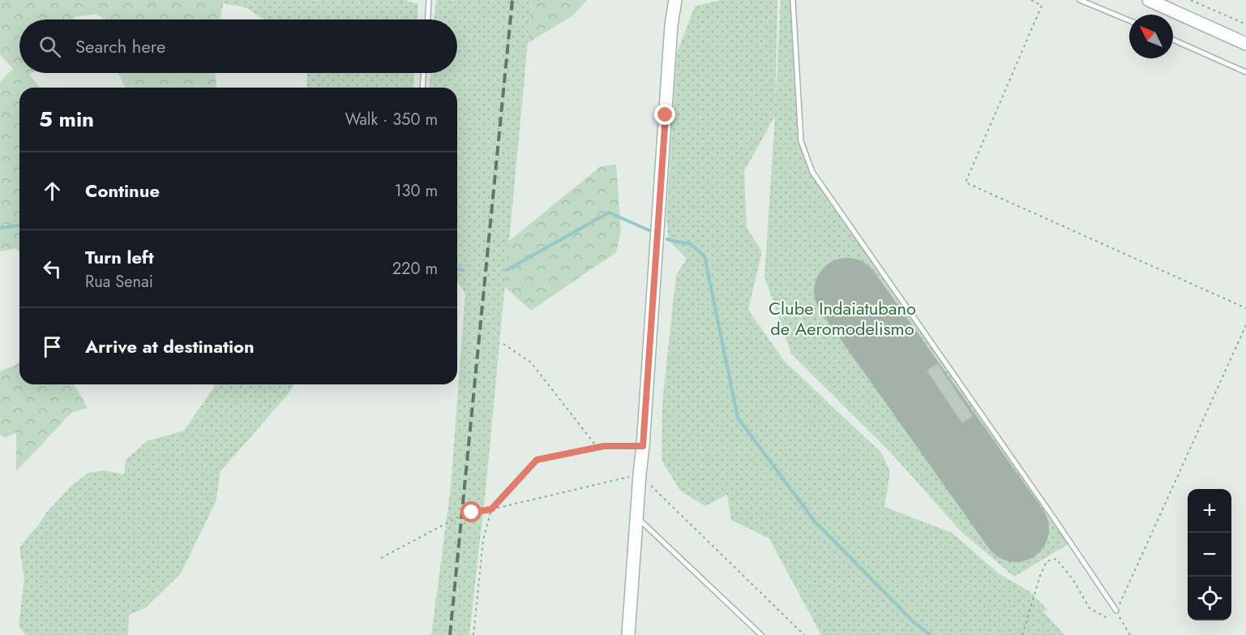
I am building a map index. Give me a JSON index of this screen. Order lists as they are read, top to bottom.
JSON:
{
  "parks": ["Clube Indaiatubano de Aeromodelismo"],
  "north": "top left",
  "page": {
    "search": "Search here",
    "heading": ["5 min", "Walk · 350 m"],
    "list": [
      ["Continue", "130 m"],
      ["Turn left", "Rua Senai", "220 m"],
      "Arrive at destination"
    ],
    "map_buttons": ["+", "−"]
  }
}
